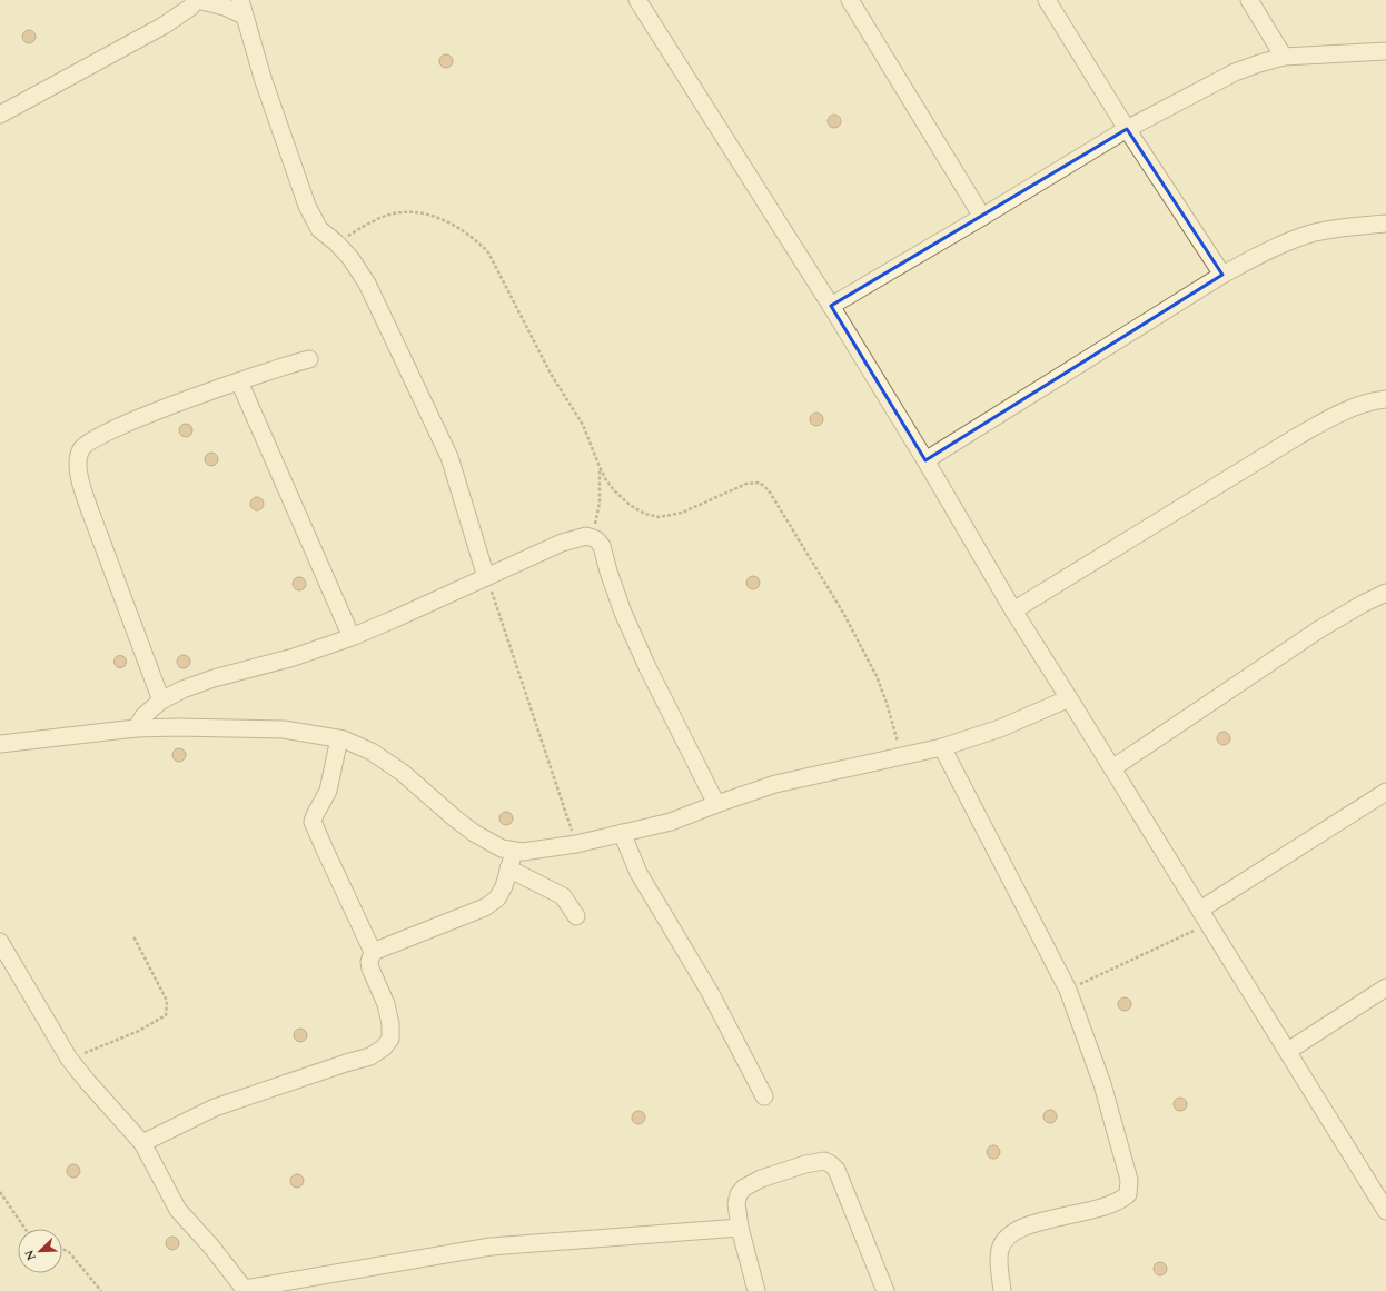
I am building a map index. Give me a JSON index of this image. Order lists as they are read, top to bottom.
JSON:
{
  "north": "bottom left"
}
